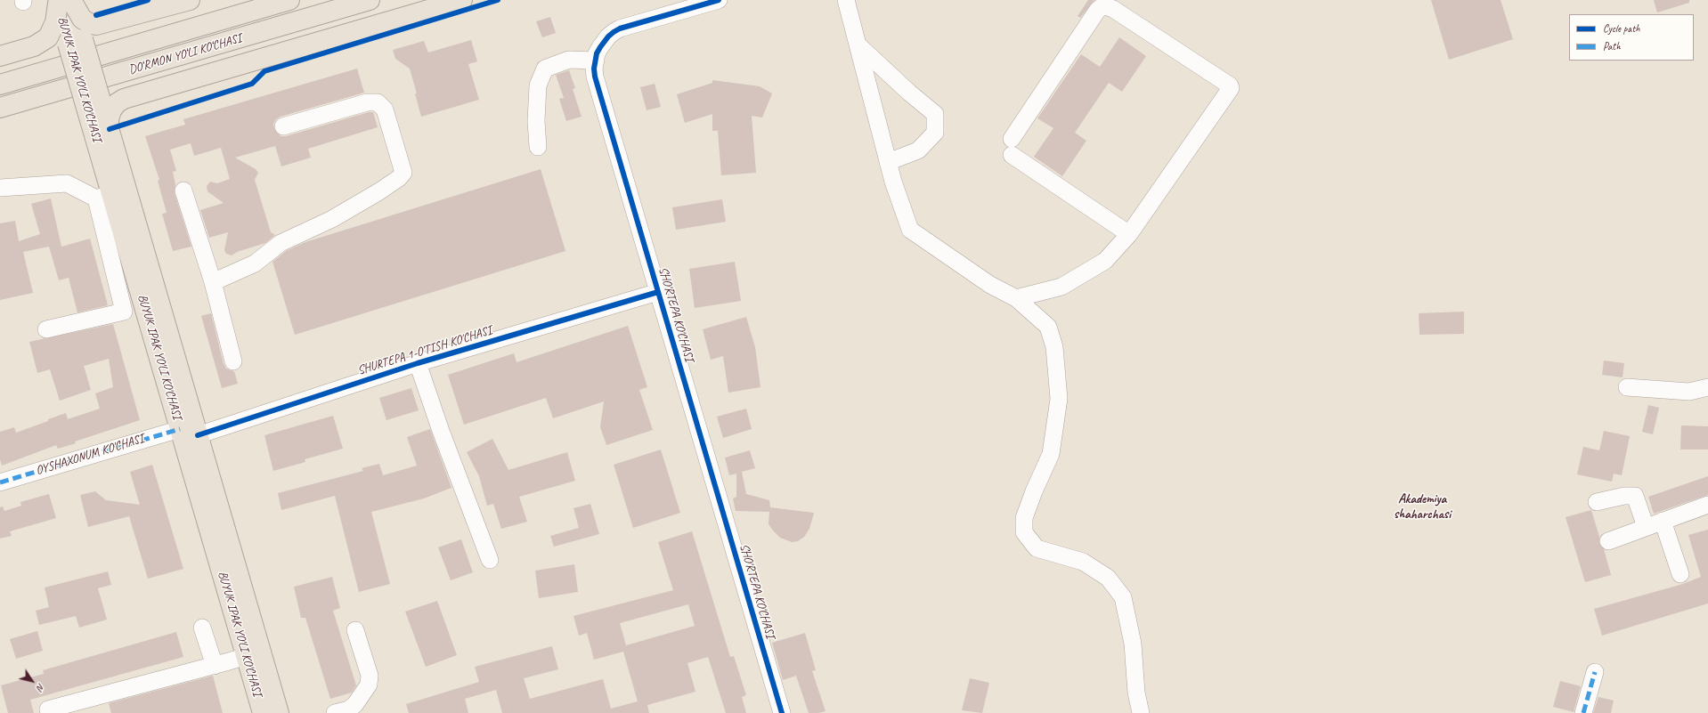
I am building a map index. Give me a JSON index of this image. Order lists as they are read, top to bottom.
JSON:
{
  "streets": {
    "main road": ["DO‘RMON YO‘LI KO‘CHASI", "BUYUK IPAK YO'LI KO'CHASI"],
    "street": ["SHO'RTEPA KO'CHASI", "SHURTEPA 1-O'TISH KO'CHASI", "OYSHAXONUM KO'CHASI"]
  },
  "crossings": [
    ["BUYUK IPAK YO'LI KO'CHASI", "SHURTEPA 1-O'TISH KO'CHASI"],
    ["BUYUK IPAK YO'LI KO'CHASI", "OYSHAXONUM KO'CHASI"],
    ["SHO'RTEPA KO'CHASI", "SHURTEPA 1-O'TISH KO'CHASI"],
    ["SHURTEPA 1-O'TISH KO'CHASI", "OYSHAXONUM KO'CHASI"]
  ],
  "districts": ["Akademiya shaharchasi"],
  "legend": ["Cycle path", "Path"],
  "north": "bottom right"
}
